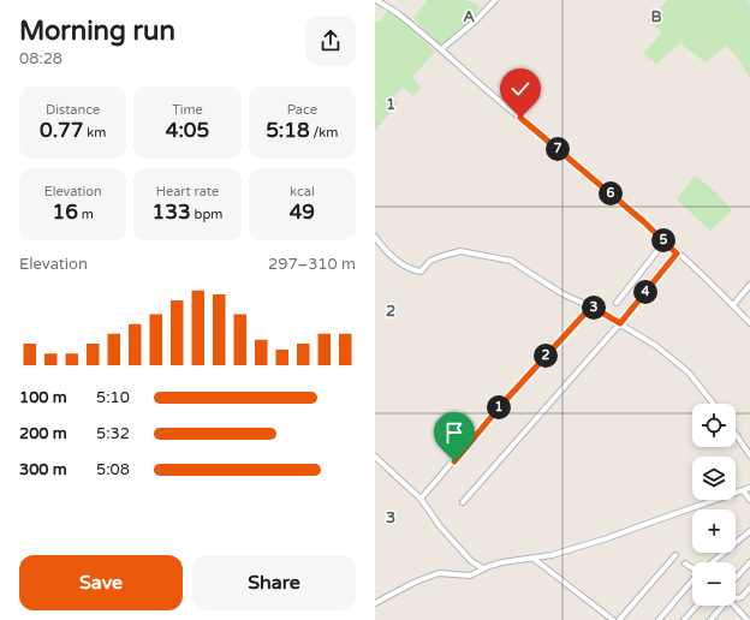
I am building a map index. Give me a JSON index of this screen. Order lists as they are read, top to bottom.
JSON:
{
  "page": {
    "heading": ["Morning run", "08:28"],
    "stats": [
      ["Distance", "0.77 km"],
      ["Time", "4:05"],
      ["Pace", "5:18 /km"],
      ["Elevation", "16 m"],
      ["Heart rate", "133 bpm"],
      ["kcal", "49"]
    ],
    "pins": [
      "7",
      "6",
      "5",
      "4",
      "3",
      "2",
      "1"
    ],
    "chart": ["Elevation", "297–310 m"],
    "list": [
      {
        "name": "100 m",
        "note": "5:10"
      },
      {
        "name": "200 m",
        "note": "5:32"
      },
      {
        "name": "300 m",
        "note": "5:08"
      }
    ],
    "map_buttons": ["+", "−"],
    "buttons": ["Save", "Share"]
  },
  "grid": {
    "columns": ["A", "B"],
    "rows": ["1", "2", "3"]
  }
}
